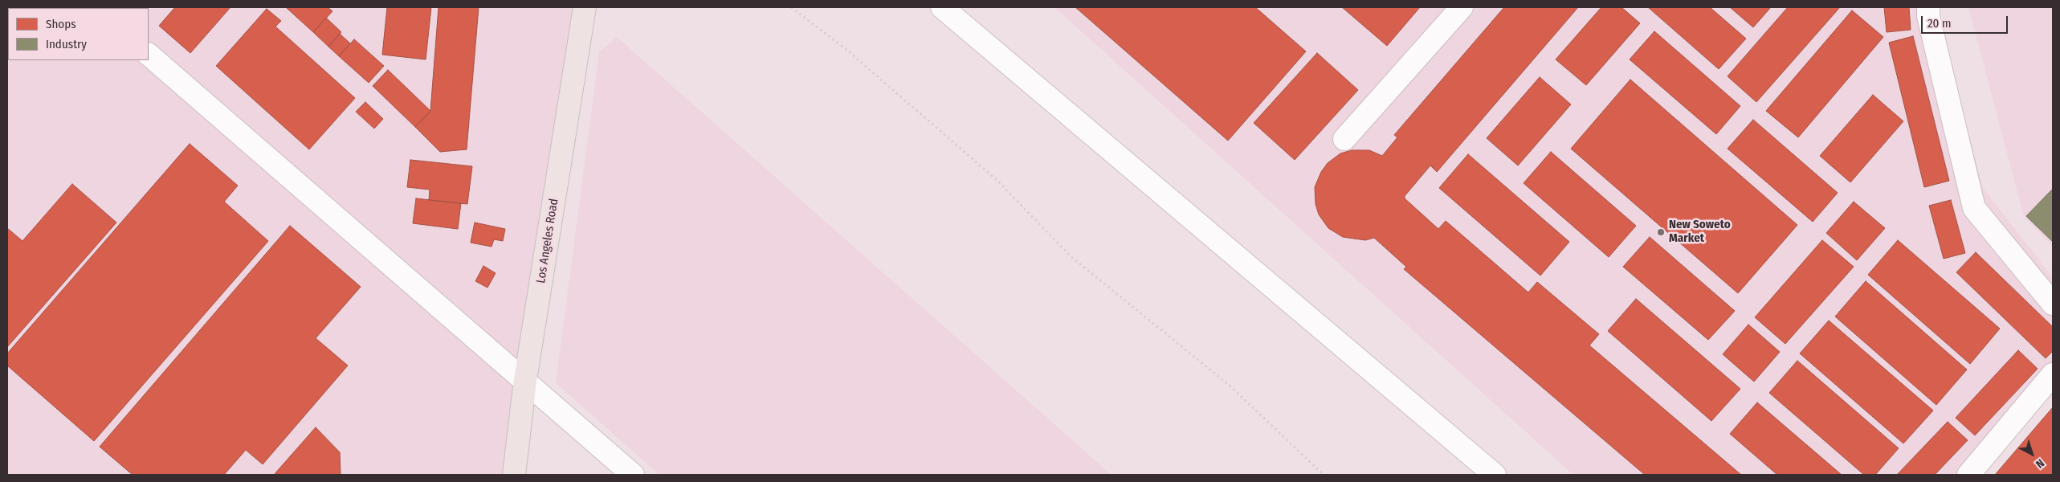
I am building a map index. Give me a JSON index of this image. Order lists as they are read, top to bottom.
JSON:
{
  "streets": {
    "main road": ["Los Angeles Road"]
  },
  "places": ["New Soweto Market"],
  "legend": ["Shops", "Industry"],
  "scale_bar": "20 m",
  "north": "bottom right"
}
